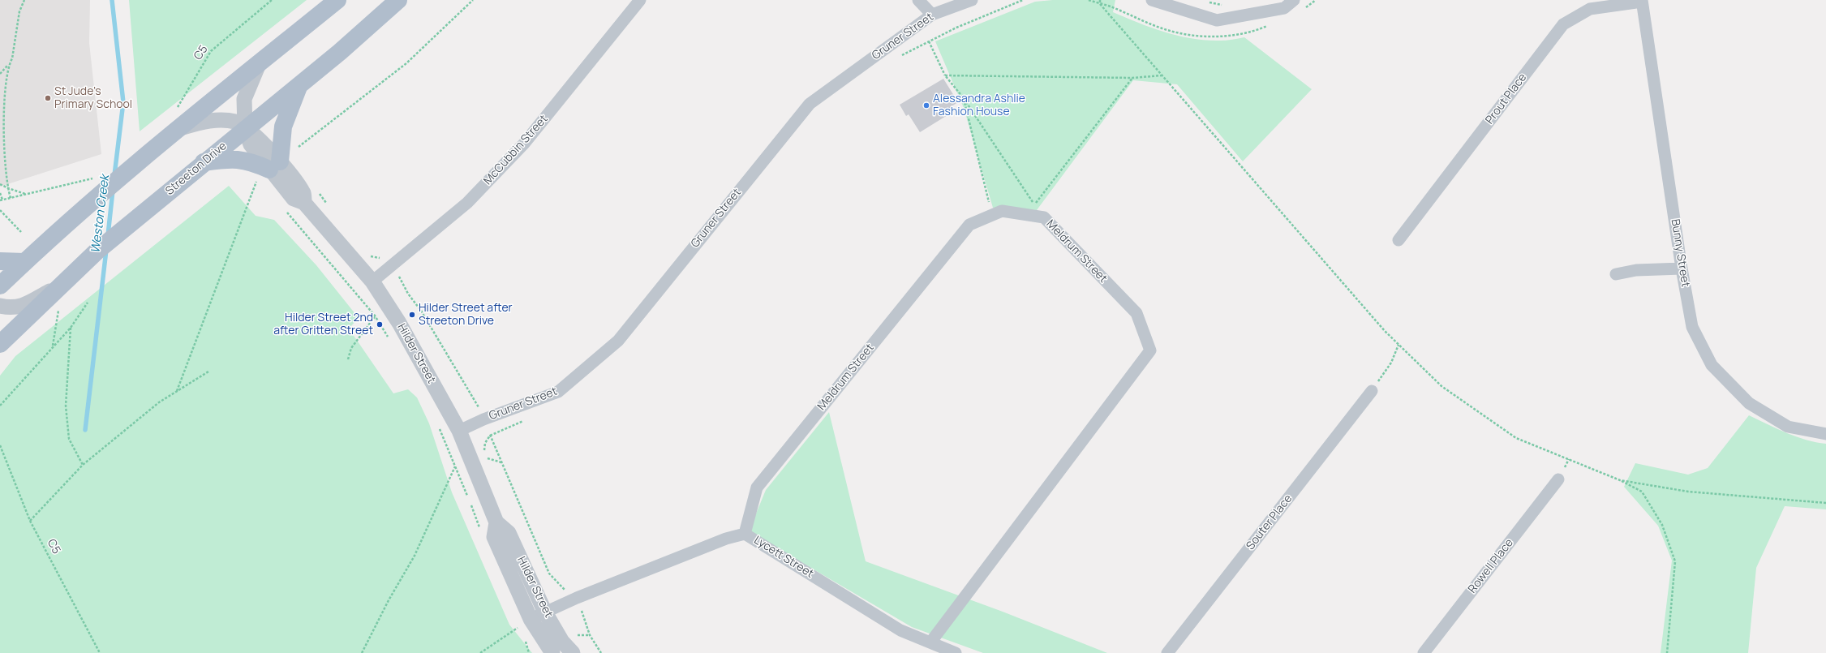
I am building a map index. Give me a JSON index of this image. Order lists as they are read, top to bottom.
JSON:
{
  "streets": {
    "main road": ["Streeton Drive"],
    "street": [
      "Gruner Street",
      "Prout Place",
      "McCubbin Street",
      "Meldrum Street",
      "Bunny Street",
      "Hilder Street",
      "Souter Place",
      "Lycett Street",
      "Rowell Place"
    ],
    "path": ["C5"]
  },
  "crossings": [
    ["Gruner Street", "Hilder Street"],
    ["Prout Place", "Bunny Street"],
    ["McCubbin Street", "Hilder Street"],
    ["Streeton Drive", "Hilder Street"],
    ["Meldrum Street", "Lycett Street"],
    ["Hilder Street", "Lycett Street"]
  ],
  "water": ["Weston Creek"],
  "places": [
    "St Jude's Primary School",
    "Alessandra Ashlie Fashion House",
    "Hilder Street after Streeton Drive",
    "Hilder Street 2nd after Gritten Street"
  ]
}
